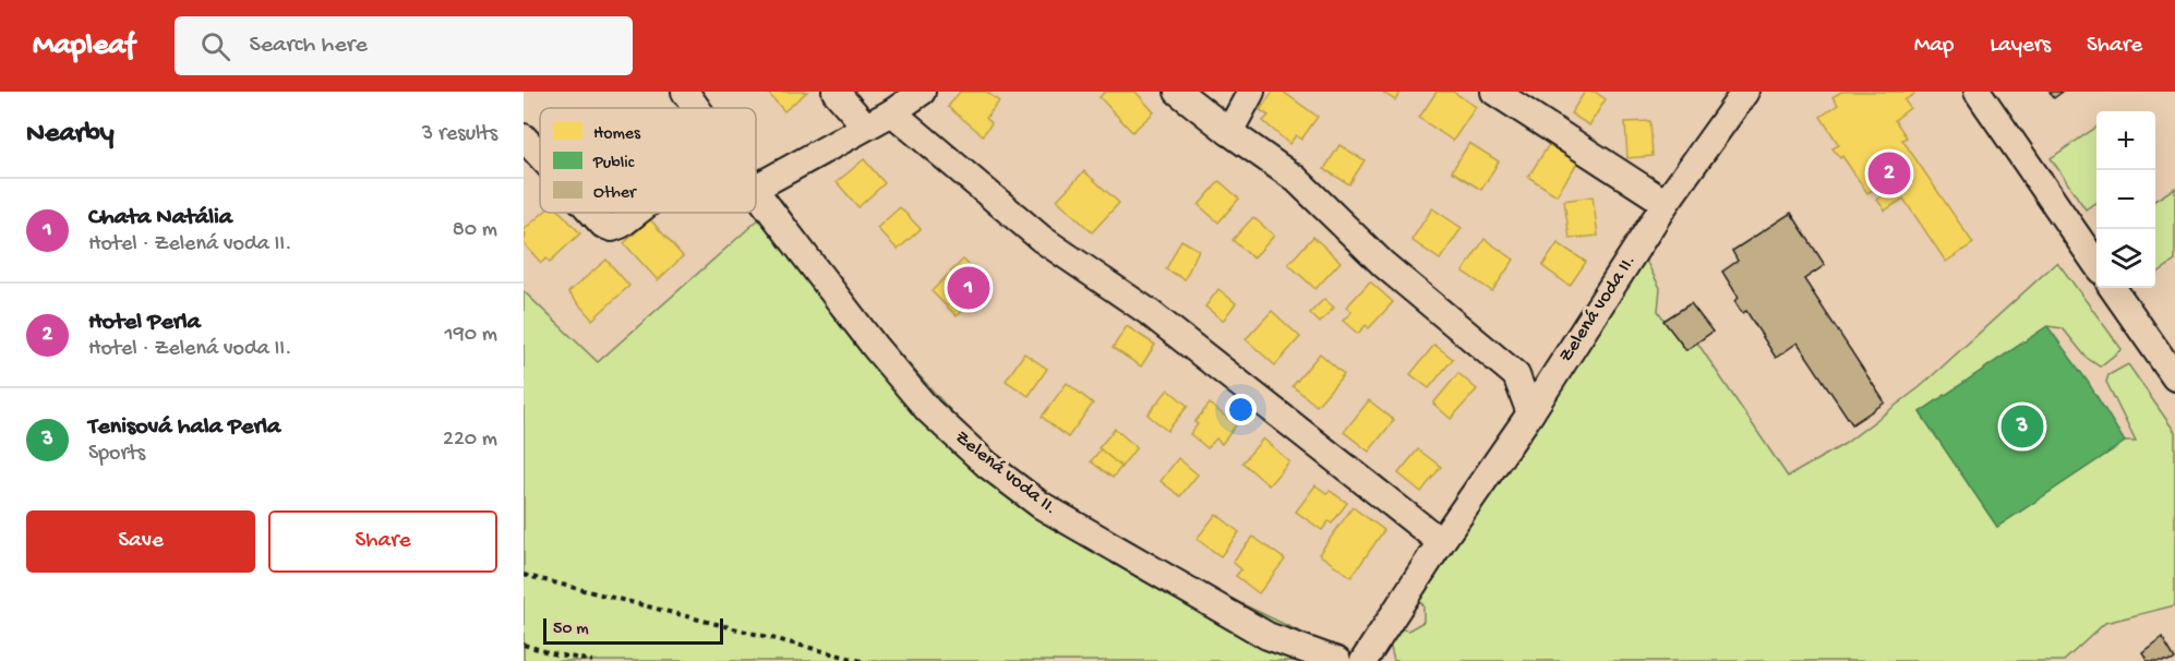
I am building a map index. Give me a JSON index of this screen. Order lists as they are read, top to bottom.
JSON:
{
  "streets": {
    "street": ["Zelená voda II."]
  },
  "legend": ["Homes", "Public", "Other"],
  "scale_bar": "50 m",
  "page": {
    "header": "Mapleaf",
    "search": "Search here",
    "nav": ["Map", "Layers", "Share"],
    "heading": ["Nearby", "3 results"],
    "map_buttons": ["+", "−"],
    "pins": ["2", "1", "3"],
    "list": [
      {
        "mark": "1",
        "name": "Chata Natália",
        "note": "Hotel · Zelená voda II.",
        "value": "80 m"
      },
      {
        "mark": "2",
        "name": "Hotel Perla",
        "note": "Hotel · Zelená voda II.",
        "value": "190 m"
      },
      {
        "mark": "3",
        "name": "Tenisová hala Perla",
        "note": "Sports",
        "value": "220 m"
      }
    ],
    "buttons": ["Save", "Share"],
    "scale": "50 m"
  }
}
